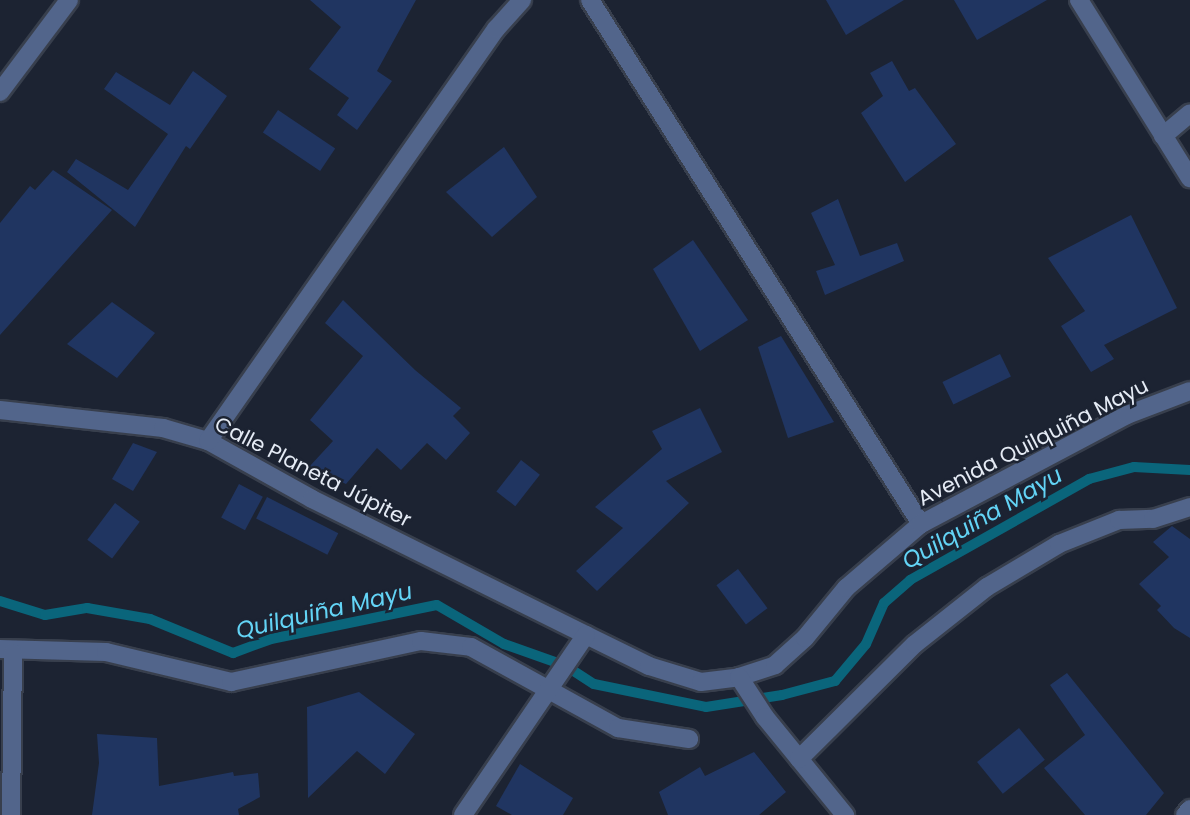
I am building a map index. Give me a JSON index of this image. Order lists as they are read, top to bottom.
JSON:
{
  "streets": {
    "street": ["Avenida Quilquiña Mayu", "Calle Planeta Júpiter"]
  },
  "crossings": [
    ["Avenida Quilquiña Mayu", "Calle Planeta Júpiter"]
  ],
  "water": ["Quilquiña Mayu"]
}
